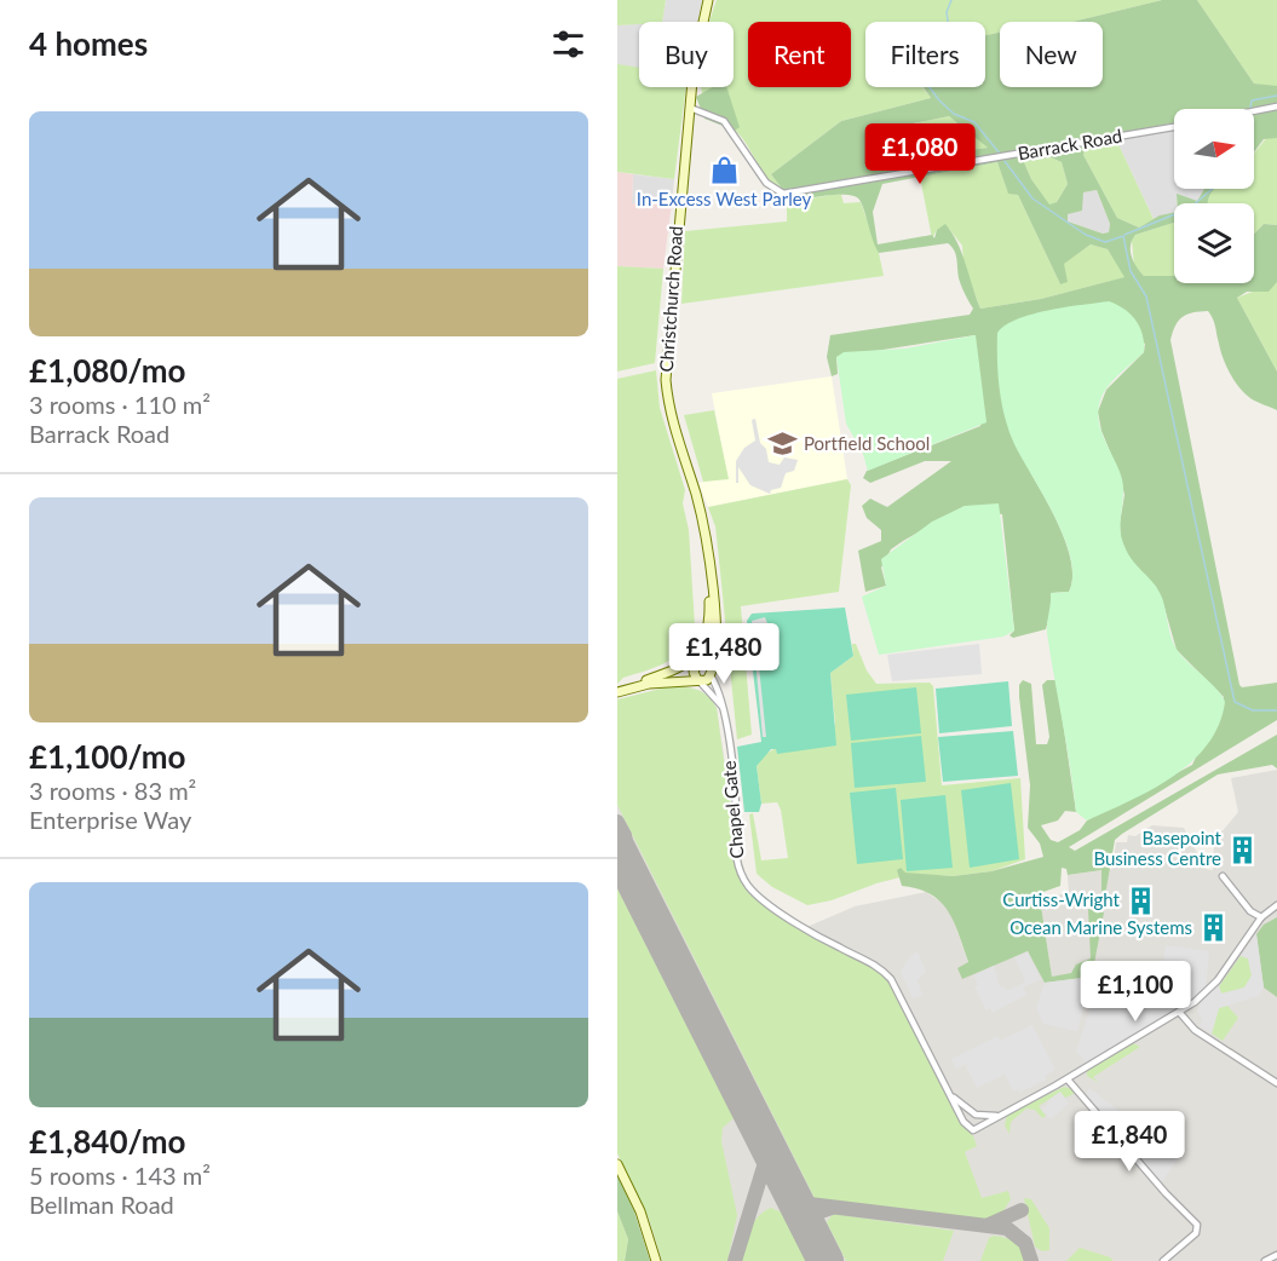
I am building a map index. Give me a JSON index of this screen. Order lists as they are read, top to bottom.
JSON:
{
  "streets": {
    "main road": ["Christchurch Road"],
    "street": ["Barrack Road", "Chapel Gate"]
  },
  "crossings": [
    ["Barrack Road", "Christchurch Road"],
    ["Christchurch Road", "Chapel Gate"]
  ],
  "places": {
    "shop": ["In-Excess West Parley"],
    "school or university": ["Portfield School"],
    "building": ["Basepoint Business Centre", "Curtiss-Wright", "Ocean Marine Systems"]
  },
  "north": "right",
  "page": {
    "heading": "4 homes",
    "chip": [
      "Buy",
      "Rent",
      "Filters",
      "New"
    ],
    "list": [
      {
        "name": "£1,080/mo",
        "note": "3 rooms · 110 m² · Barrack Road"
      },
      {
        "name": "£1,100/mo",
        "note": "3 rooms · 83 m² · Enterprise Way"
      },
      {
        "name": "£1,840/mo",
        "note": "5 rooms · 143 m² · Bellman Road"
      }
    ],
    "price": [
      "£1,080",
      "£1,480",
      "£1,100",
      "£1,840"
    ]
  }
}
